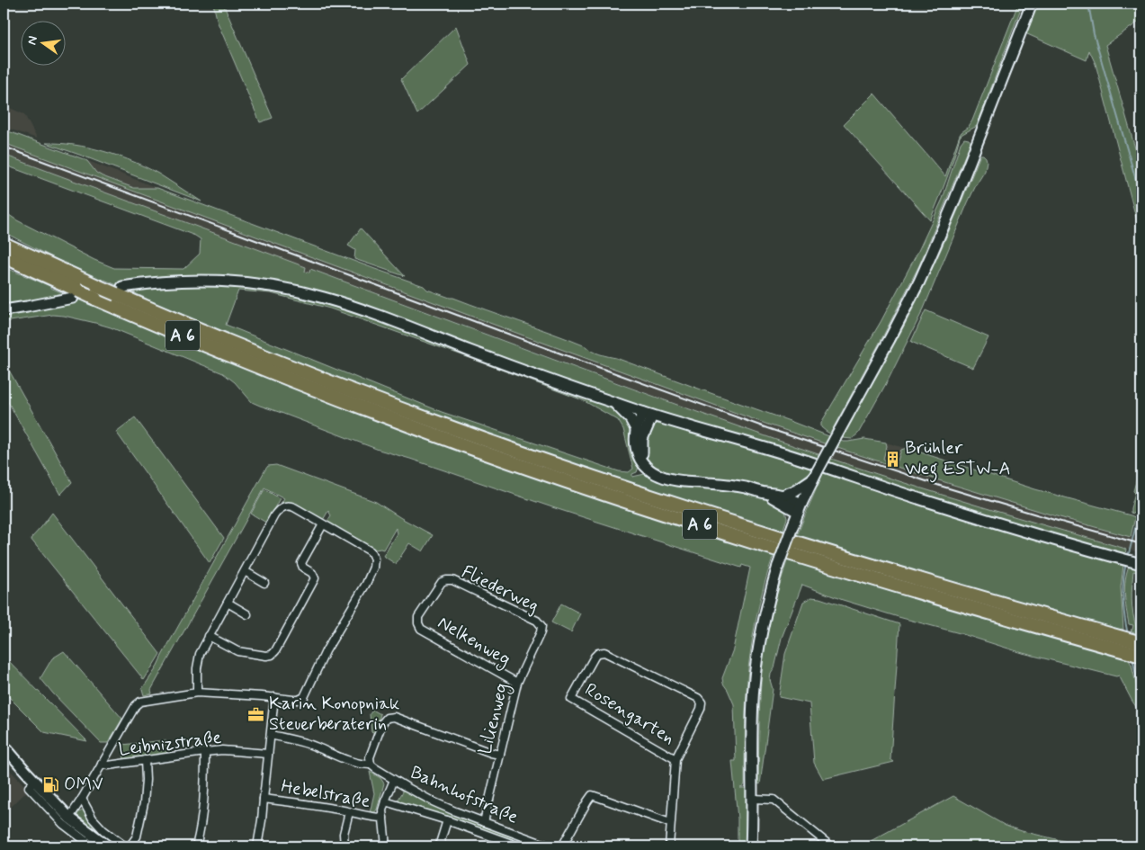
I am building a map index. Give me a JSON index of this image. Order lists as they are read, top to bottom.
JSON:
{
  "streets": {
    "highway": ["A 6"],
    "street": [
      "Fliederweg",
      "Nelkenweg",
      "Rosengarten",
      "Lilienweg",
      "Leibnizstraße",
      "Hebelstraße",
      "Bahnhofstraße"
    ]
  },
  "crossings": [
    ["Fliederweg", "Nelkenweg"],
    ["Fliederweg", "Lilienweg"],
    ["Nelkenweg", "Lilienweg"],
    ["Lilienweg", "Bahnhofstraße"]
  ],
  "places": {
    "building": ["Brühler Weg ESTW-A"],
    "office": ["Karin Konopniak Steuerberaterin"],
    "fuel station": ["OMV"]
  },
  "north": "left"
}
